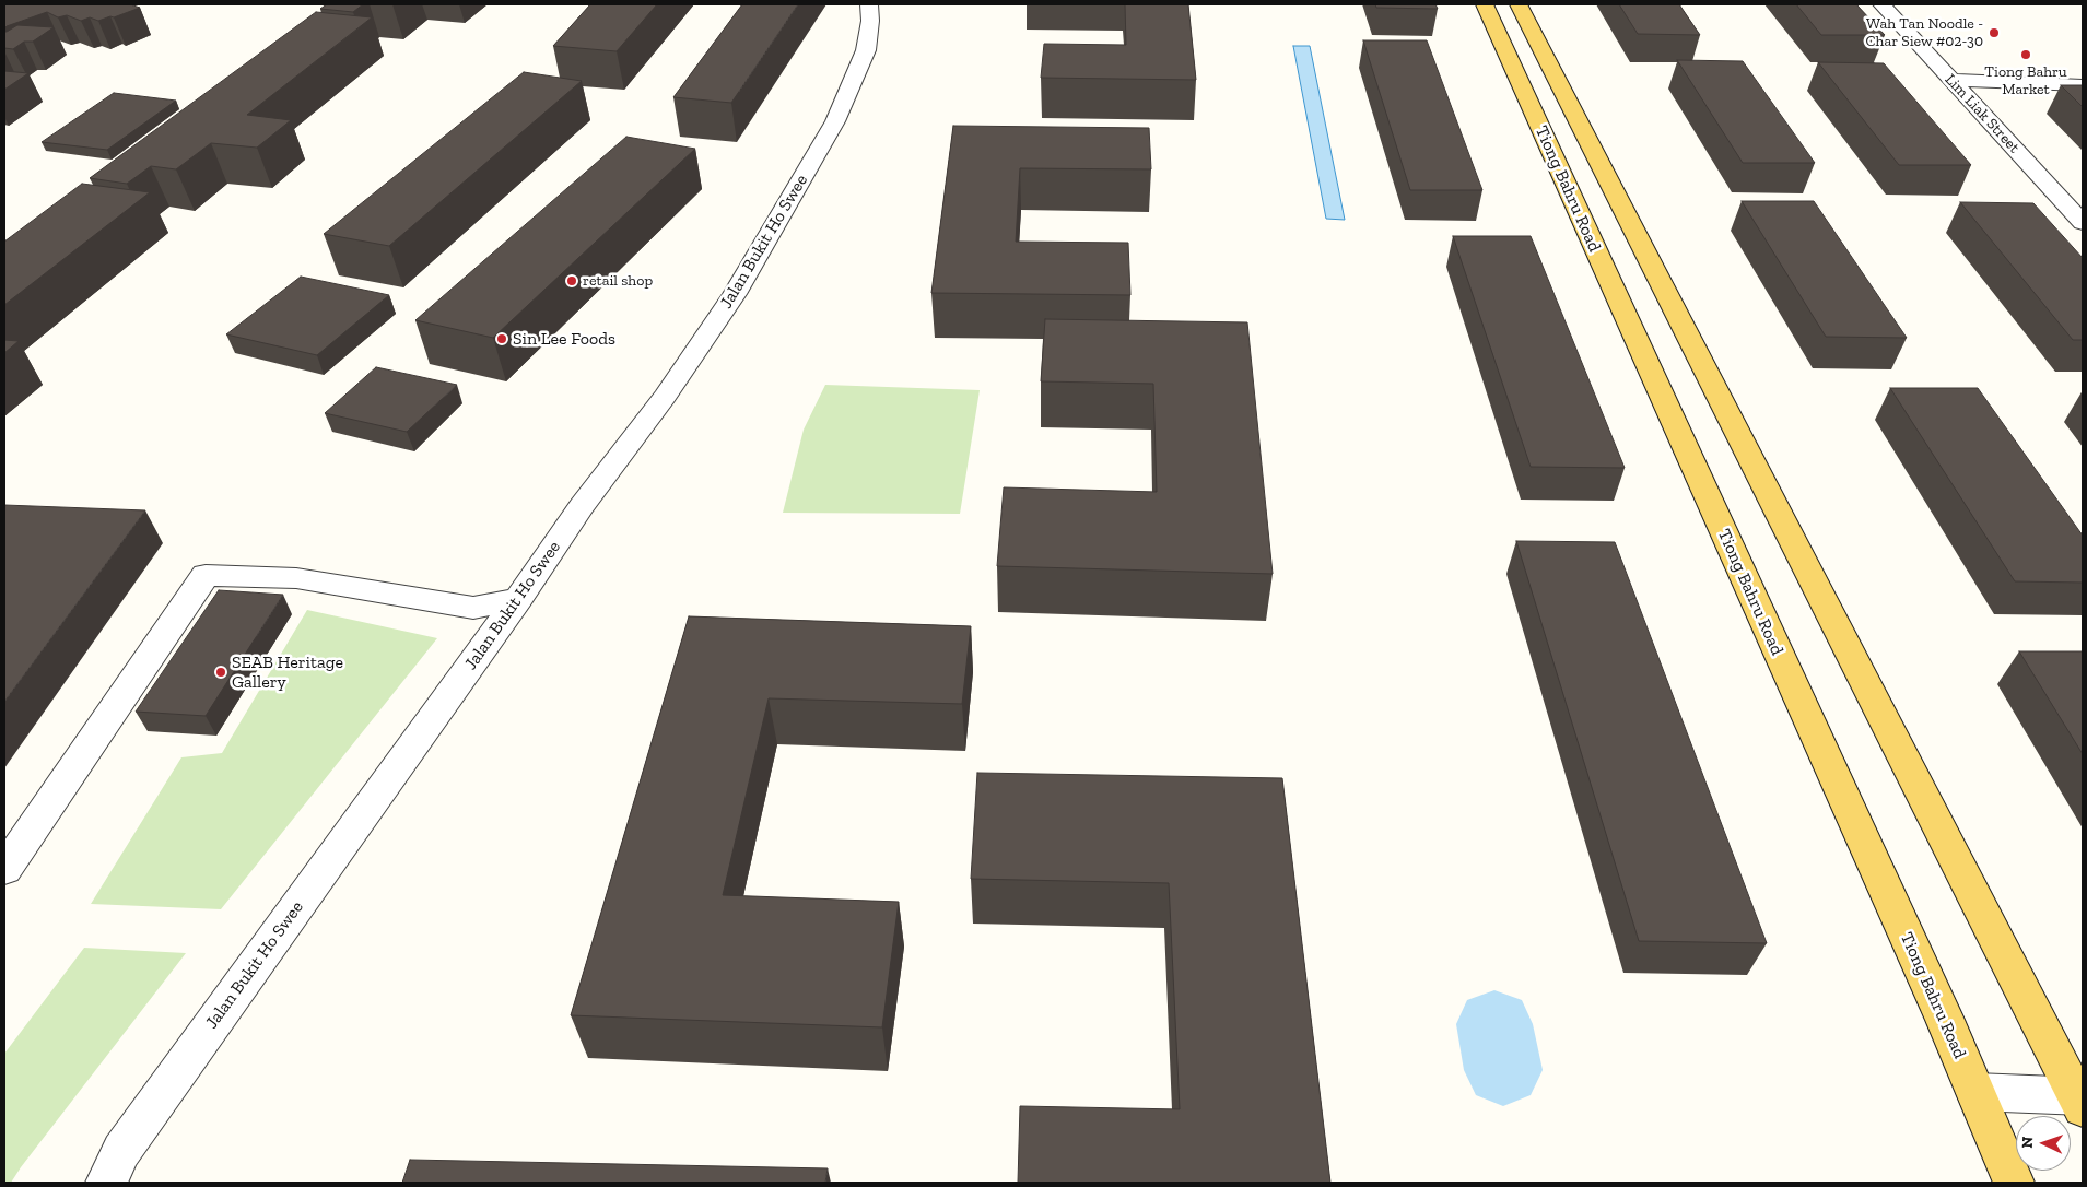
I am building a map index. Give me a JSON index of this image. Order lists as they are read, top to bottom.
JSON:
{
  "streets": {
    "main road": ["Tiong Bahru Road"],
    "street": ["Lim Liak Street", "Jalan Bukit Ho Swee"]
  },
  "places": [
    "Wah Tan Noodle - Char Siew #02-30",
    "Tiong Bahru Market",
    "retail shop",
    "Sin Lee Foods",
    "SEAB Heritage Gallery"
  ],
  "north": "left"
}
